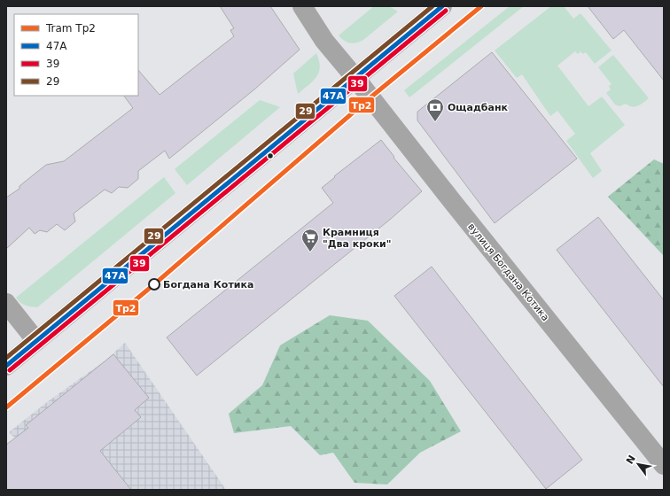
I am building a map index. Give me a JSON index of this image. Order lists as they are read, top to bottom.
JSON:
{
  "streets": {
    "street": ["вулиця Богдана Котика"]
  },
  "places": {
    "bank": ["Ощадбанк"],
    "supermarket": ["Крамниця \"Два кроки\""],
    "other": ["Богдана Котика"]
  },
  "lines": [
    "tram line Тр2",
    "transit line 47А",
    "transit line 29",
    "transit line 39"
  ],
  "legend": [
    "Tram Тр2",
    "47А",
    "39",
    "29"
  ],
  "north": "top left"
}
